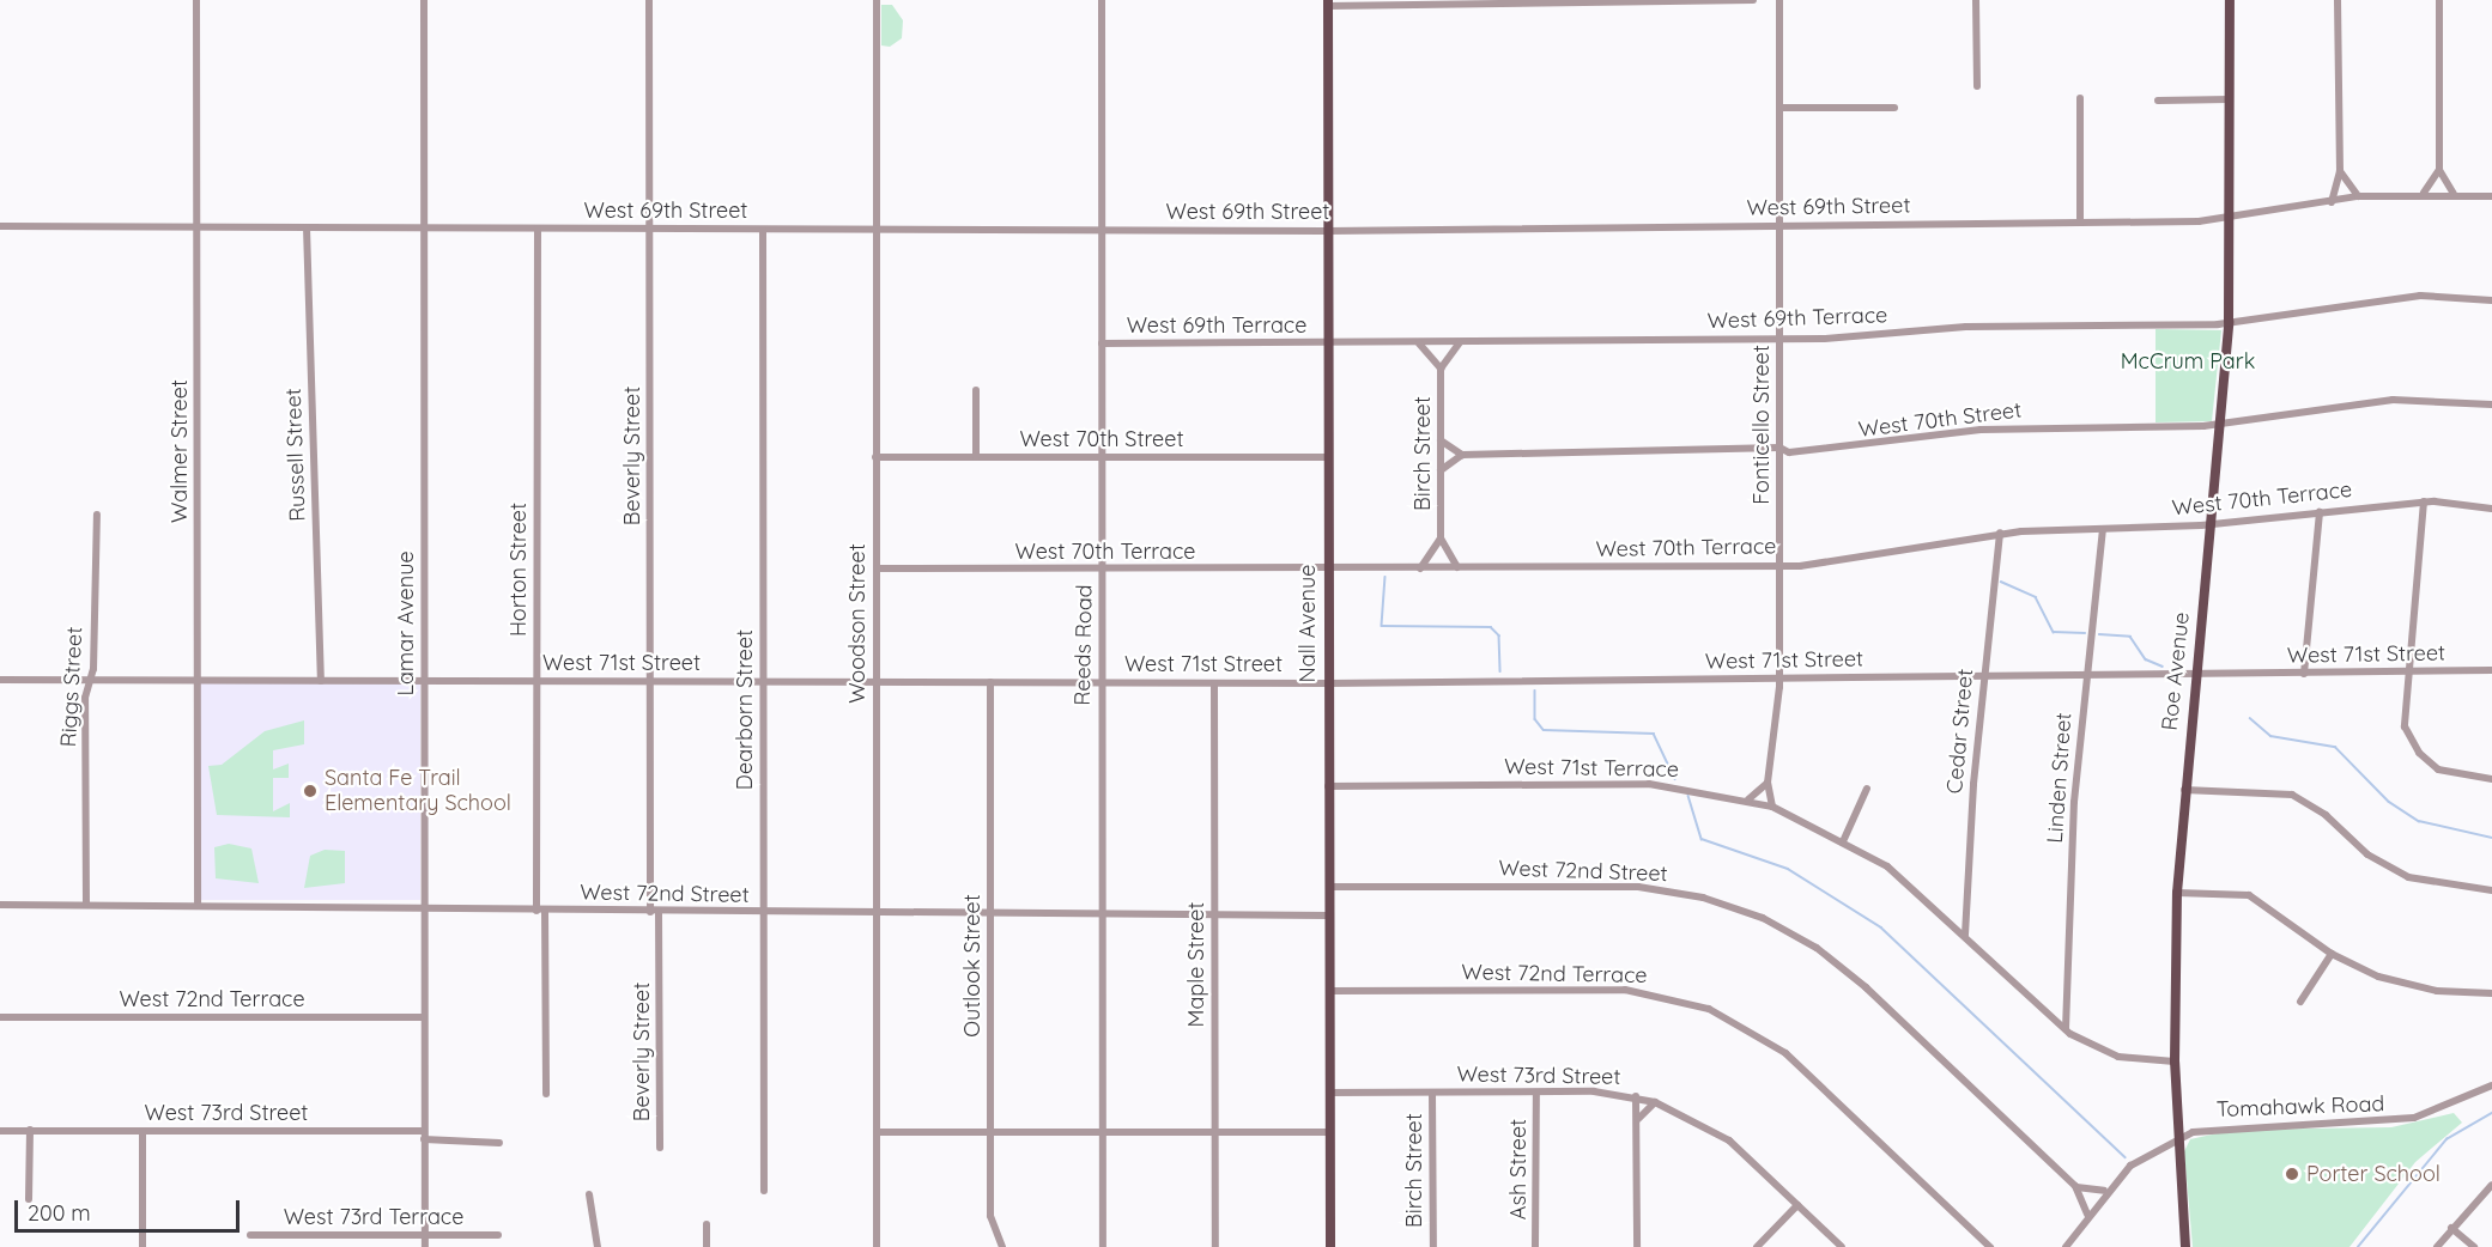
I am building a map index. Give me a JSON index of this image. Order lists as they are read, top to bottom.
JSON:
{
  "streets": {
    "main road": ["Nall Avenue", "Roe Avenue"],
    "street": [
      "West 69th Street",
      "West 69th Terrace",
      "West 70th Street",
      "Fonticello Street",
      "Walmer Street",
      "Birch Street",
      "Russell Street",
      "Beverly Street",
      "West 70th Terrace",
      "Horton Street",
      "Lamar Avenue",
      "Woodson Street",
      "Reeds Road",
      "West 71st Street",
      "Riggs Street",
      "Dearborn Street",
      "Cedar Street",
      "West 71st Terrace",
      "Linden Street",
      "West 72nd Street",
      "Maple Street",
      "Outlook Street",
      "West 72nd Terrace",
      "West 73rd Street",
      "Tomahawk Road",
      "Ash Street",
      "West 73rd Terrace"
    ]
  },
  "crossings": [
    ["West 69th Street", "Fonticello Street"],
    ["West 69th Street", "Walmer Street"],
    ["West 69th Street", "Russell Street"],
    ["West 69th Street", "Beverly Street"],
    ["West 69th Street", "Horton Street"],
    ["West 69th Street", "Lamar Avenue"],
    ["West 69th Street", "Woodson Street"],
    ["West 69th Street", "Nall Avenue"],
    ["West 69th Street", "Reeds Road"],
    ["West 69th Street", "Roe Avenue"],
    ["West 69th Street", "Dearborn Street"],
    ["West 69th Terrace", "Fonticello Street"],
    ["West 69th Terrace", "Birch Street"],
    ["West 69th Terrace", "Nall Avenue"],
    ["West 69th Terrace", "Reeds Road"],
    ["West 69th Terrace", "Roe Avenue"],
    ["West 70th Street", "Fonticello Street"],
    ["West 70th Street", "Woodson Street"],
    ["West 70th Street", "Nall Avenue"],
    ["West 70th Street", "Reeds Road"],
    ["West 70th Street", "Roe Avenue"],
    ["Fonticello Street", "West 70th Terrace"],
    ["Fonticello Street", "West 71st Street"],
    ["Fonticello Street", "West 71st Terrace"],
    ["Walmer Street", "West 71st Street"],
    ["Walmer Street", "West 72nd Street"],
    ["Birch Street", "West 70th Terrace"],
    ["Birch Street", "West 73rd Street"],
    ["Russell Street", "West 71st Street"],
    ["Beverly Street", "West 71st Street"],
    ["Beverly Street", "West 72nd Street"],
    ["West 70th Terrace", "Woodson Street"],
    ["West 70th Terrace", "Nall Avenue"],
    ["West 70th Terrace", "Reeds Road"],
    ["West 70th Terrace", "Roe Avenue"],
    ["West 70th Terrace", "Cedar Street"],
    ["West 70th Terrace", "Linden Street"],
    ["Horton Street", "West 71st Street"],
    ["Horton Street", "West 72nd Street"],
    ["Lamar Avenue", "West 71st Street"],
    ["Lamar Avenue", "West 72nd Street"],
    ["Lamar Avenue", "West 72nd Terrace"],
    ["Lamar Avenue", "West 73rd Street"],
    ["Lamar Avenue", "West 73rd Terrace"],
    ["Woodson Street", "West 71st Street"],
    ["Woodson Street", "West 72nd Street"],
    ["Nall Avenue", "West 71st Street"],
    ["Nall Avenue", "West 71st Terrace"],
    ["Nall Avenue", "West 72nd Street"],
    ["Nall Avenue", "West 72nd Terrace"],
    ["Nall Avenue", "West 73rd Street"],
    ["Reeds Road", "West 71st Street"],
    ["Reeds Road", "West 72nd Street"],
    ["West 71st Street", "Roe Avenue"],
    ["West 71st Street", "Riggs Street"],
    ["West 71st Street", "Dearborn Street"],
    ["West 71st Street", "Cedar Street"],
    ["West 71st Street", "Linden Street"],
    ["West 71st Street", "Maple Street"],
    ["West 71st Street", "Outlook Street"],
    ["Roe Avenue", "West 71st Terrace"],
    ["Roe Avenue", "Tomahawk Road"],
    ["Riggs Street", "West 72nd Street"],
    ["Dearborn Street", "West 72nd Street"],
    ["Cedar Street", "West 71st Terrace"],
    ["West 71st Terrace", "Linden Street"],
    ["West 72nd Street", "Maple Street"],
    ["West 72nd Street", "Outlook Street"],
    ["West 72nd Street", "Tomahawk Road"],
    ["West 73rd Street", "Ash Street"]
  ],
  "parks": ["McCrum Park"],
  "places": ["Santa Fe Trail Elementary School", "Porter School"],
  "scale_bar": "200 m"
}
